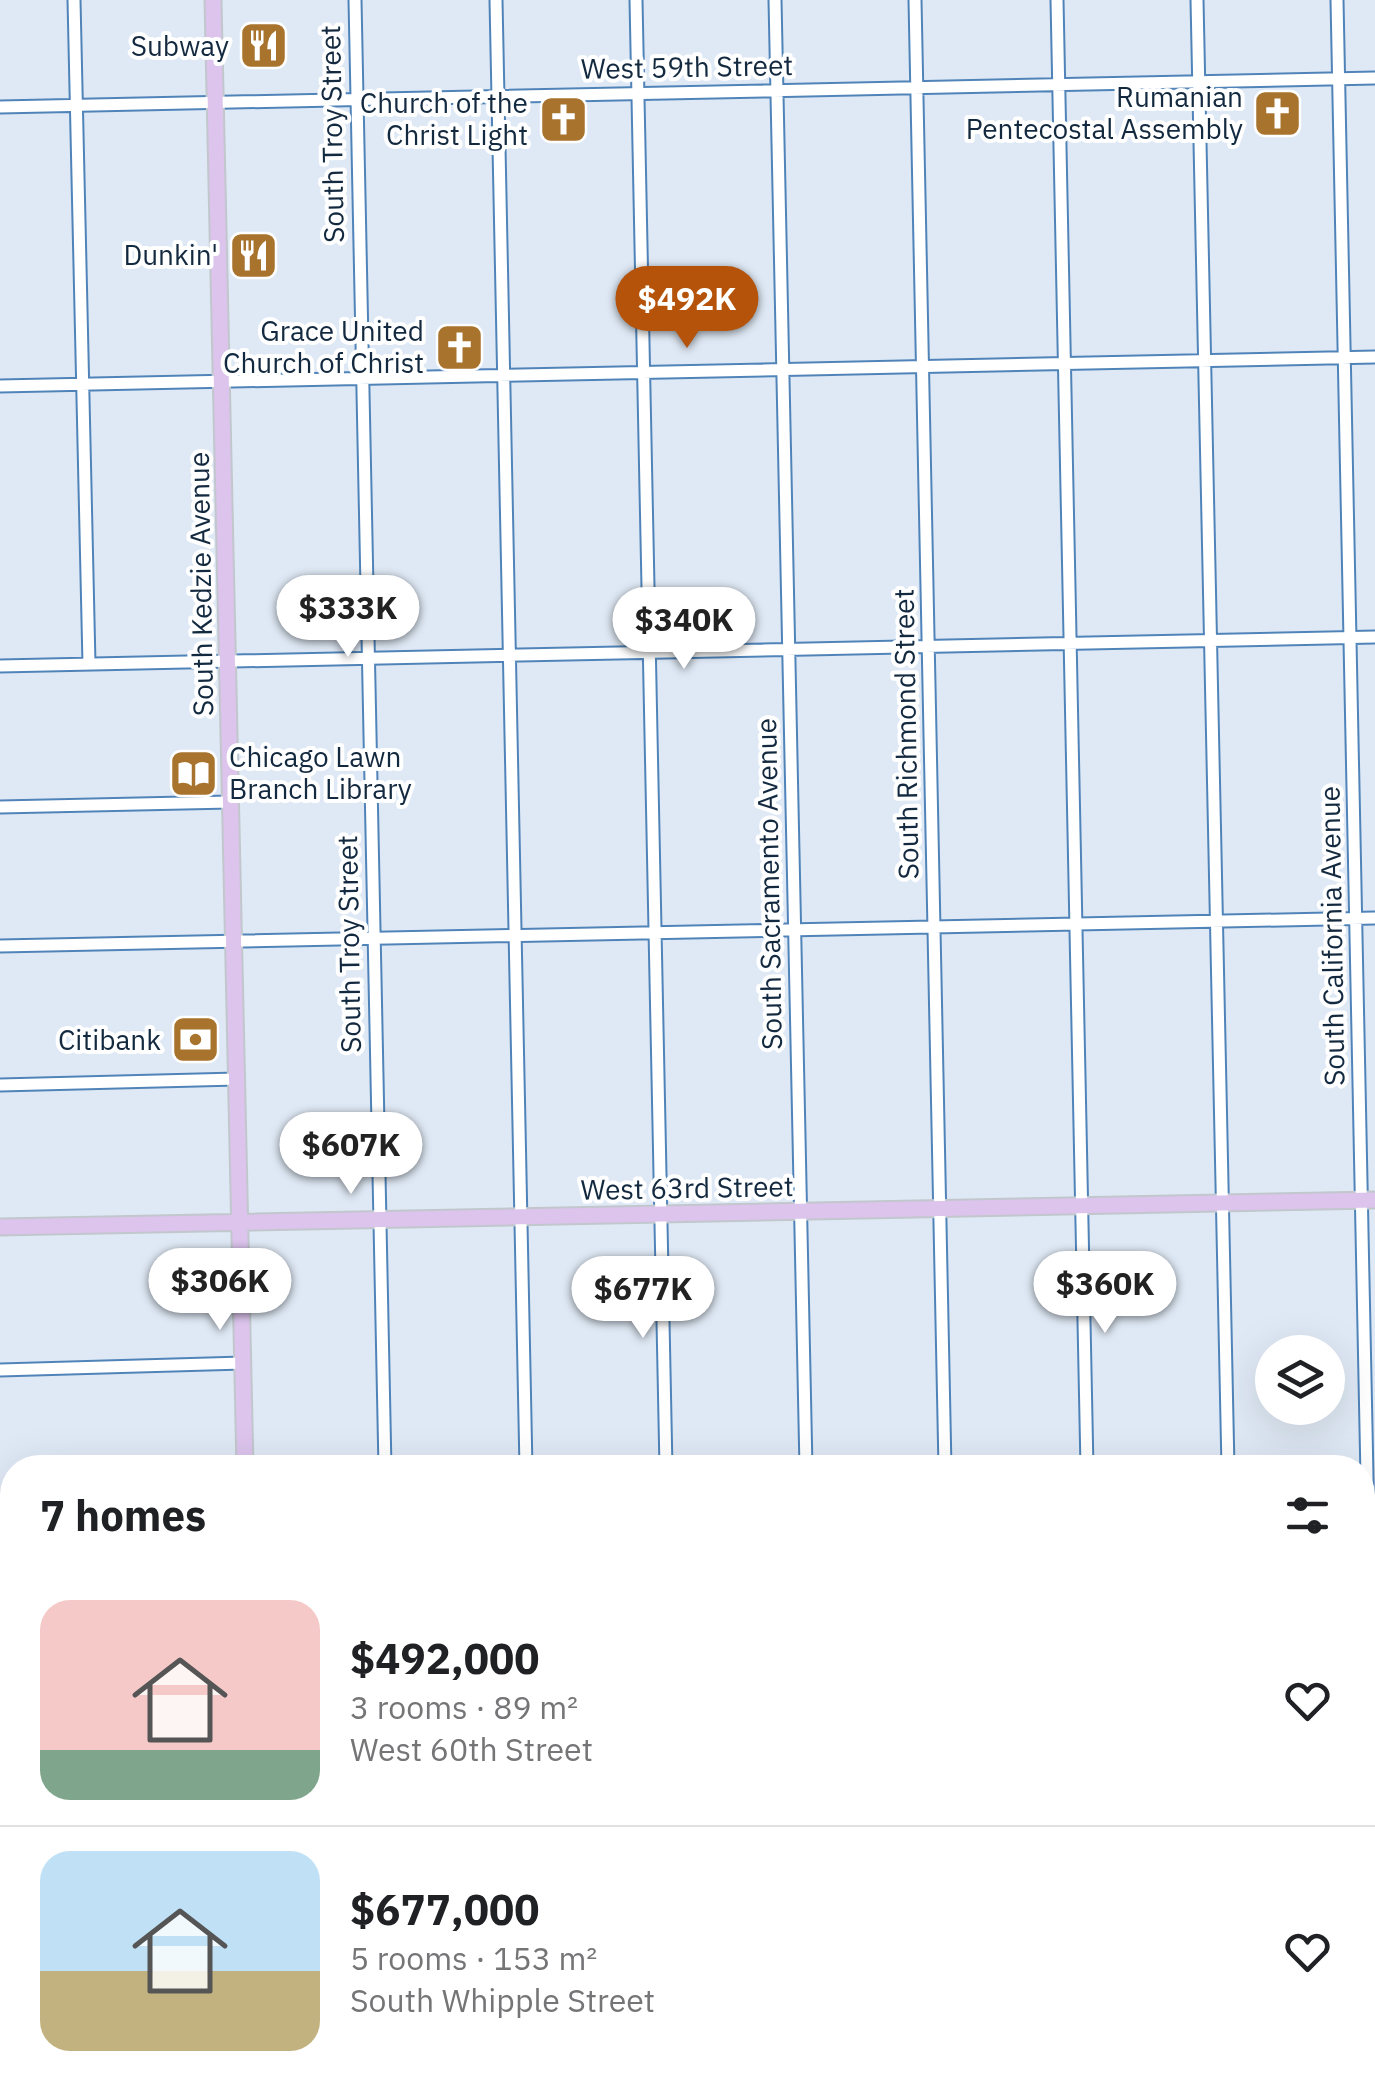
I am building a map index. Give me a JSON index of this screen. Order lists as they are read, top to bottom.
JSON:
{
  "streets": {
    "main road": ["South Kedzie Avenue", "West 63rd Street"],
    "street": [
      "West 59th Street",
      "South Troy Street",
      "South Richmond Street",
      "South Sacramento Avenue",
      "South California Avenue"
    ]
  },
  "crossings": [
    ["West 59th Street", "South Troy Street"],
    ["West 59th Street", "South Kedzie Avenue"],
    ["West 59th Street", "South Richmond Street"],
    ["West 59th Street", "South Sacramento Avenue"],
    ["West 59th Street", "South California Avenue"],
    ["South Troy Street", "West 63rd Street"],
    ["South Kedzie Avenue", "West 63rd Street"],
    ["South Richmond Street", "West 63rd Street"],
    ["South Sacramento Avenue", "West 63rd Street"],
    ["South California Avenue", "West 63rd Street"]
  ],
  "places": {
    "restaurant": ["Subway", "Dunkin'"],
    "church": ["Rumanian Pentecostal Assembly", "Church of the Christ Light", "Grace United Church of Christ"],
    "library": ["Chicago Lawn Branch Library"],
    "bank": ["Citibank"]
  },
  "page": {
    "price": [
      "$492K",
      "$333K",
      "$340K",
      "$607K",
      "$306K",
      "$360K",
      "$677K"
    ],
    "heading": "7 homes",
    "list": [
      {
        "name": "$492,000",
        "note": "3 rooms · 89 m² · West 60th Street"
      },
      {
        "name": "$677,000",
        "note": "5 rooms · 153 m² · South Whipple Street"
      }
    ]
  }
}
